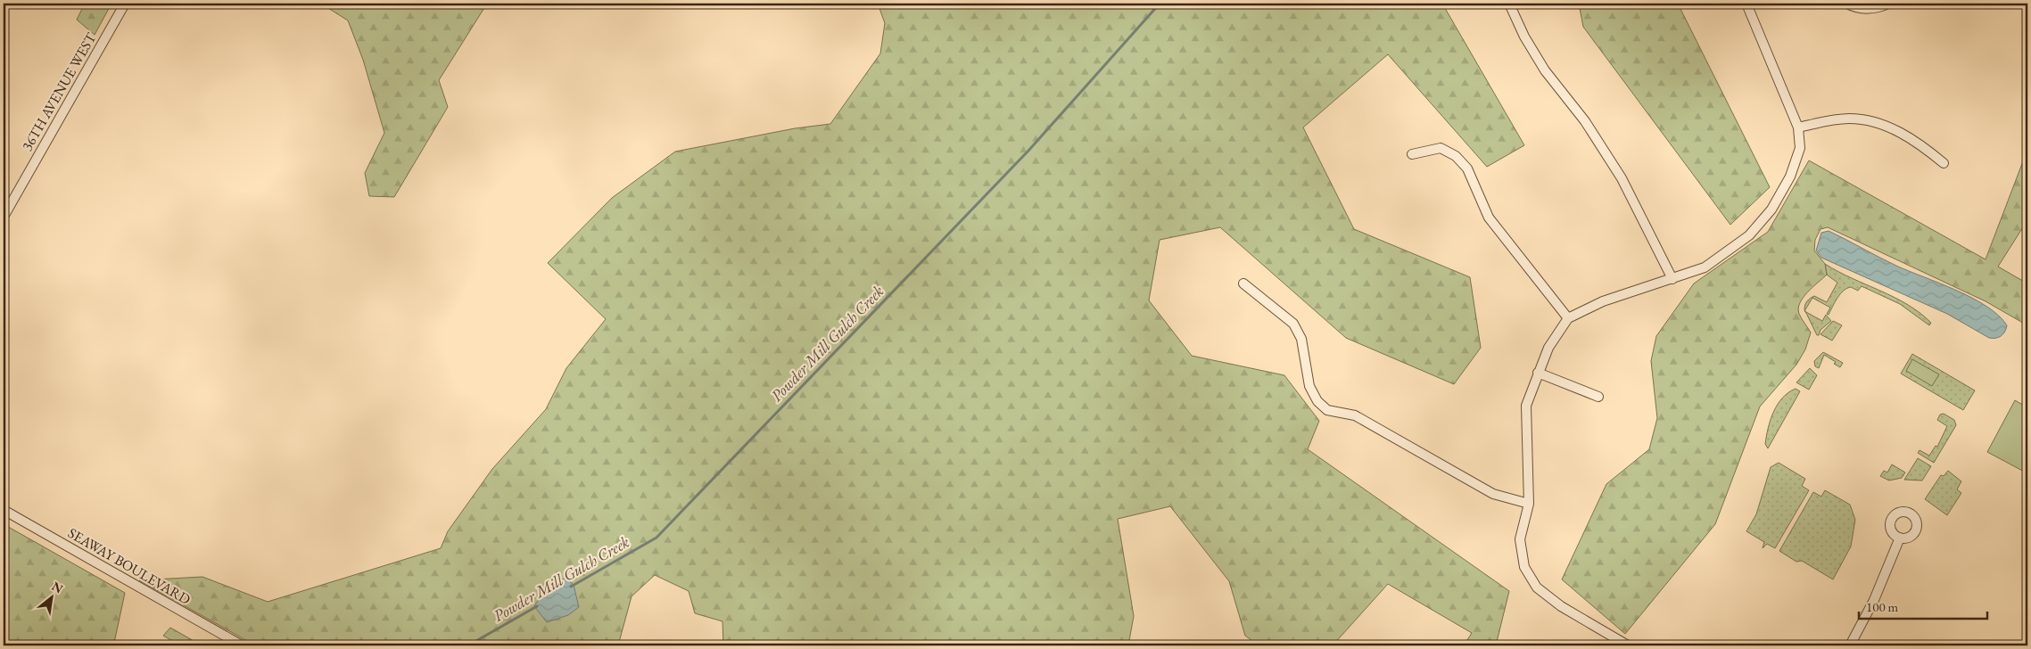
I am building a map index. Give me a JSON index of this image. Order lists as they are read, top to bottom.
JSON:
{
  "streets": {
    "street": ["36TH AVENUE WEST", "SEAWAY BOULEVARD"]
  },
  "water": ["Powder Mill Gulch Creek"],
  "scale_bar": "100 m",
  "north": "top right"
}
